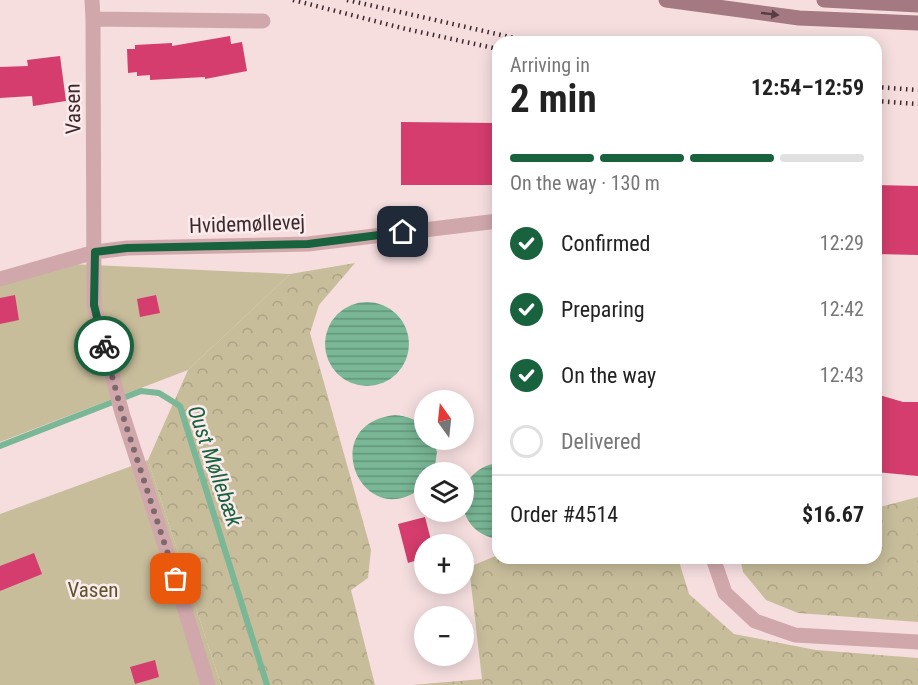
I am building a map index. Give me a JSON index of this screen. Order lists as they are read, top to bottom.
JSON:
{
  "streets": {
    "street": ["Vasen", "Hvidemøllevej"]
  },
  "crossings": [
    ["Vasen", "Hvidemøllevej"]
  ],
  "water": ["Oust Møllebæk"],
  "parks": ["Vasen"],
  "north": "top",
  "page": {
    "heading": ["2 min", "Arriving in", "12:54–12:59"],
    "panel": ["Order #4514", "$16.67"],
    "bar": "On the way · 130 m",
    "list": [
      ["Confirmed", "12:29"],
      ["Preparing", "12:42"],
      ["On the way", "12:43"],
      "Delivered"
    ],
    "map_buttons": ["+", "−"]
  }
}
